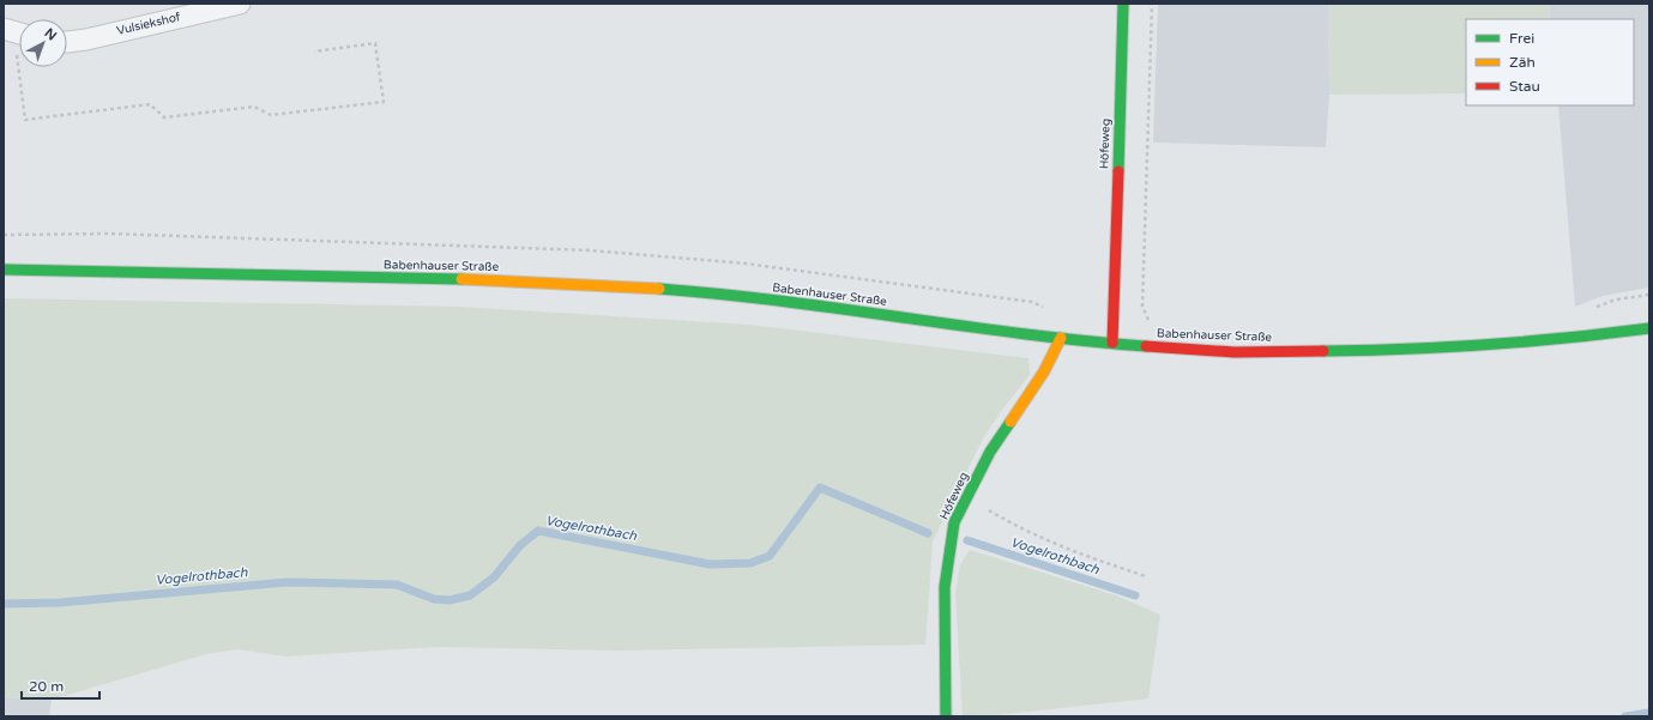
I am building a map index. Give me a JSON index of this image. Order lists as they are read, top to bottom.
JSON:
{
  "streets": {
    "main road": ["Höfeweg", "Babenhauser Straße"],
    "street": ["Vulsiekshof"]
  },
  "crossings": [
    ["Höfeweg", "Babenhauser Straße"]
  ],
  "water": ["Vogelrothbach"],
  "legend": ["Frei", "Zäh", "Stau"],
  "scale_bar": "20 m",
  "north": "top right"
}
